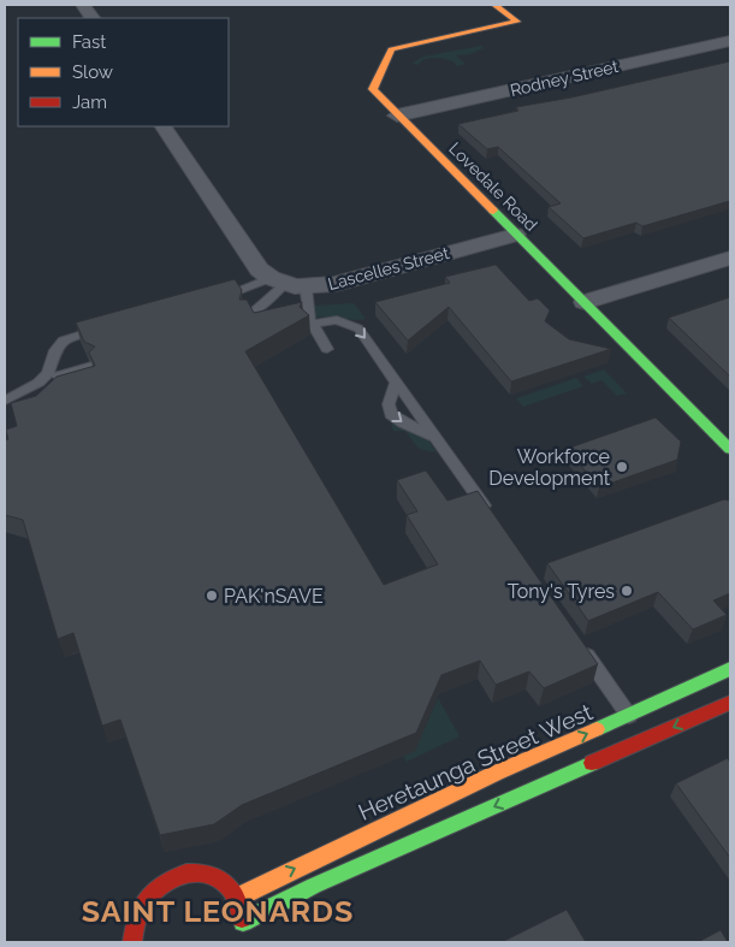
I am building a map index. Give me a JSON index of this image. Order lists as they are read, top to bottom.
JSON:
{
  "streets": {
    "street": [
      "Rodney Street",
      "Lovedale Road",
      "Lascelles Street",
      "Heretaunga Street West"
    ]
  },
  "crossings": [
    ["Rodney Street", "Lovedale Road"],
    ["Lovedale Road", "Lascelles Street"]
  ],
  "districts": ["SAINT LEONARDS"],
  "places": ["Workforce Development", "Tony's Tyres", "PAK'nSAVE"],
  "legend": ["Fast", "Slow", "Jam"]
}
